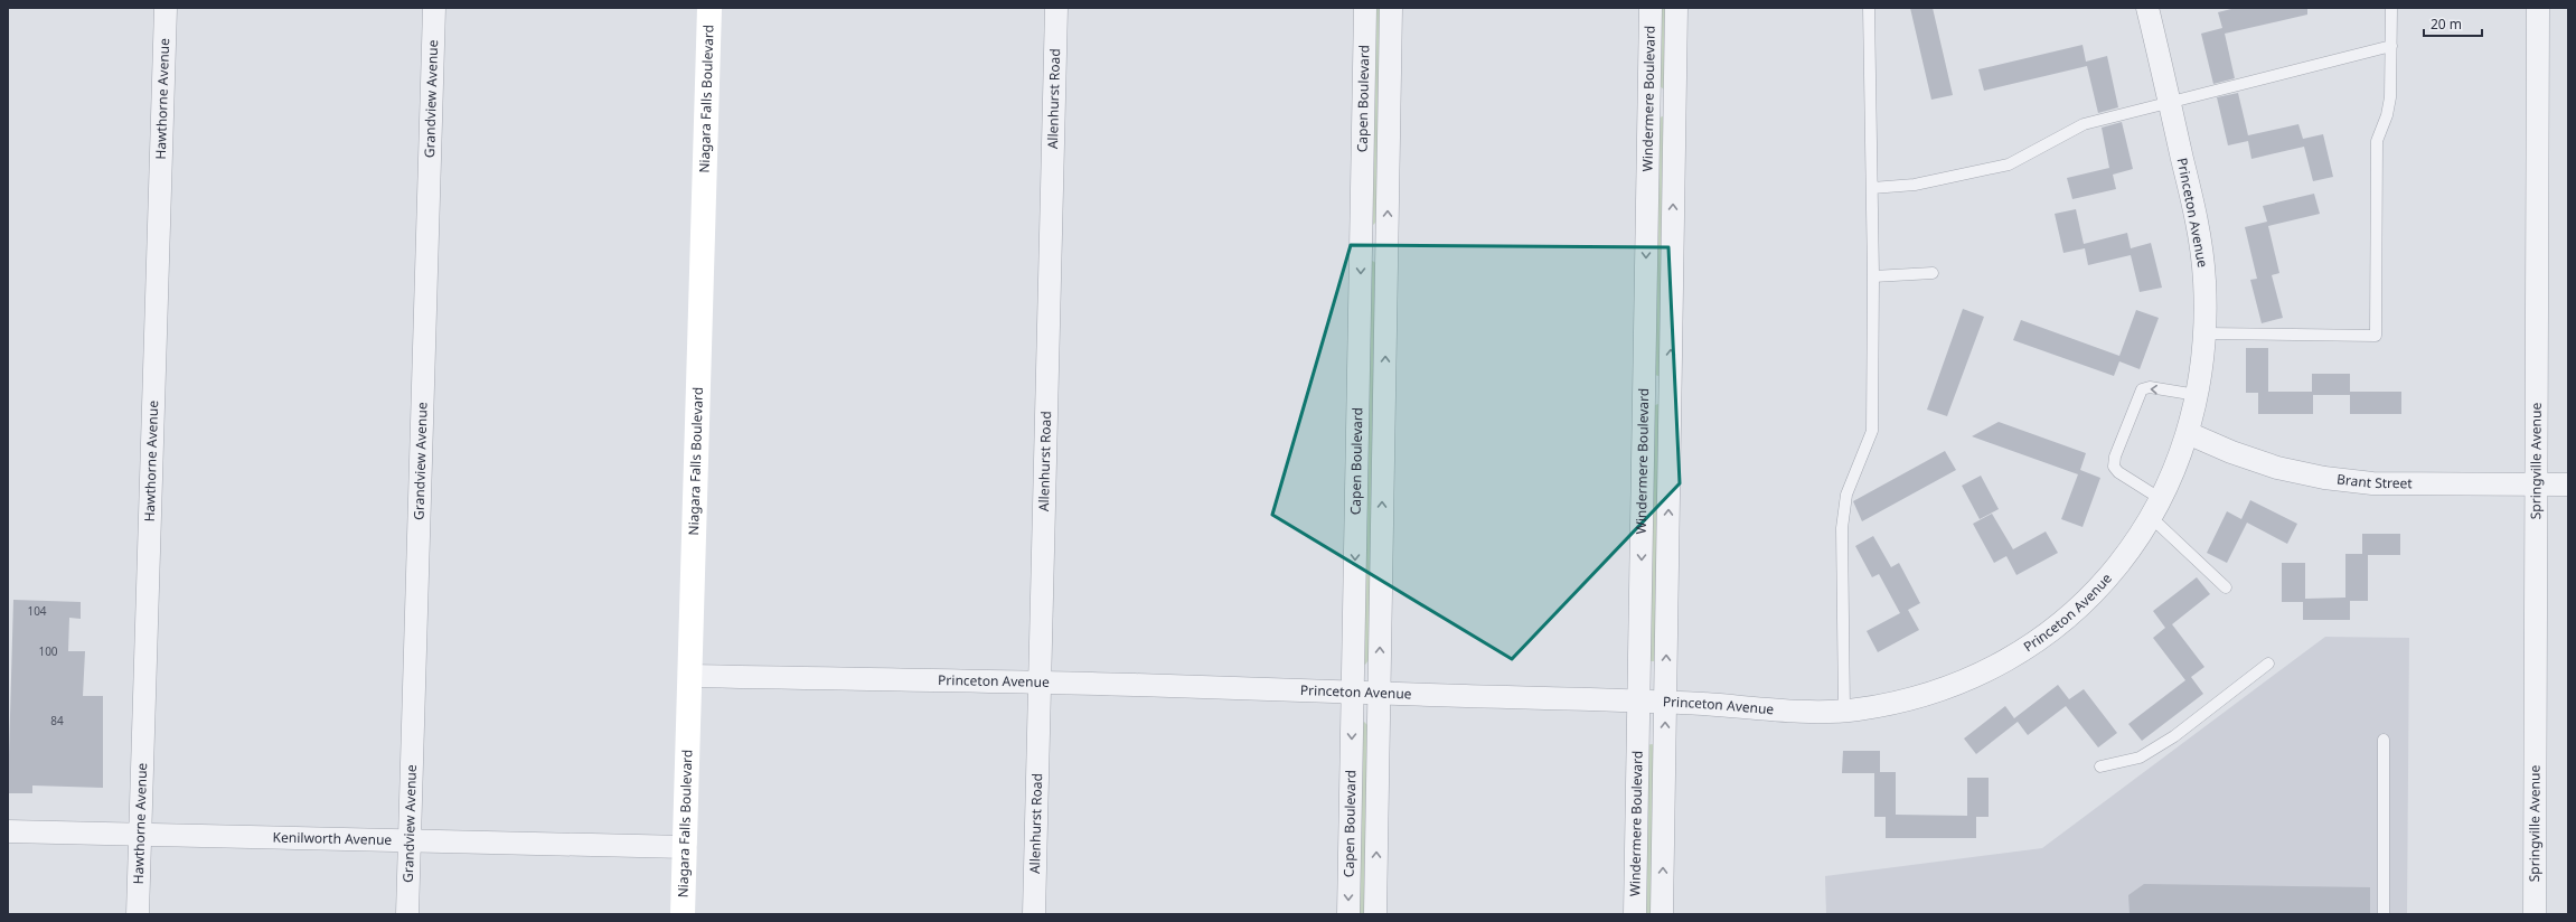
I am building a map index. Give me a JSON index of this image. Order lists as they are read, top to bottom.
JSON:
{
  "streets": {
    "main road": ["Niagara Falls Boulevard"],
    "street": [
      "Hawthorne Avenue",
      "Grandview Avenue",
      "Allenhurst Road",
      "Capen Boulevard",
      "Windermere Boulevard",
      "Princeton Avenue",
      "Springville Avenue",
      "Brant Street",
      "Kenilworth Avenue"
    ]
  },
  "crossings": [
    ["Hawthorne Avenue", "Kenilworth Avenue"],
    ["Grandview Avenue", "Kenilworth Avenue"],
    ["Niagara Falls Boulevard", "Princeton Avenue"],
    ["Niagara Falls Boulevard", "Kenilworth Avenue"],
    ["Allenhurst Road", "Princeton Avenue"],
    ["Capen Boulevard", "Princeton Avenue"],
    ["Windermere Boulevard", "Princeton Avenue"],
    ["Princeton Avenue", "Brant Street"],
    ["Springville Avenue", "Brant Street"]
  ],
  "house_numbers": ["104", "100", "84"],
  "scale_bar": "20 m"
}
